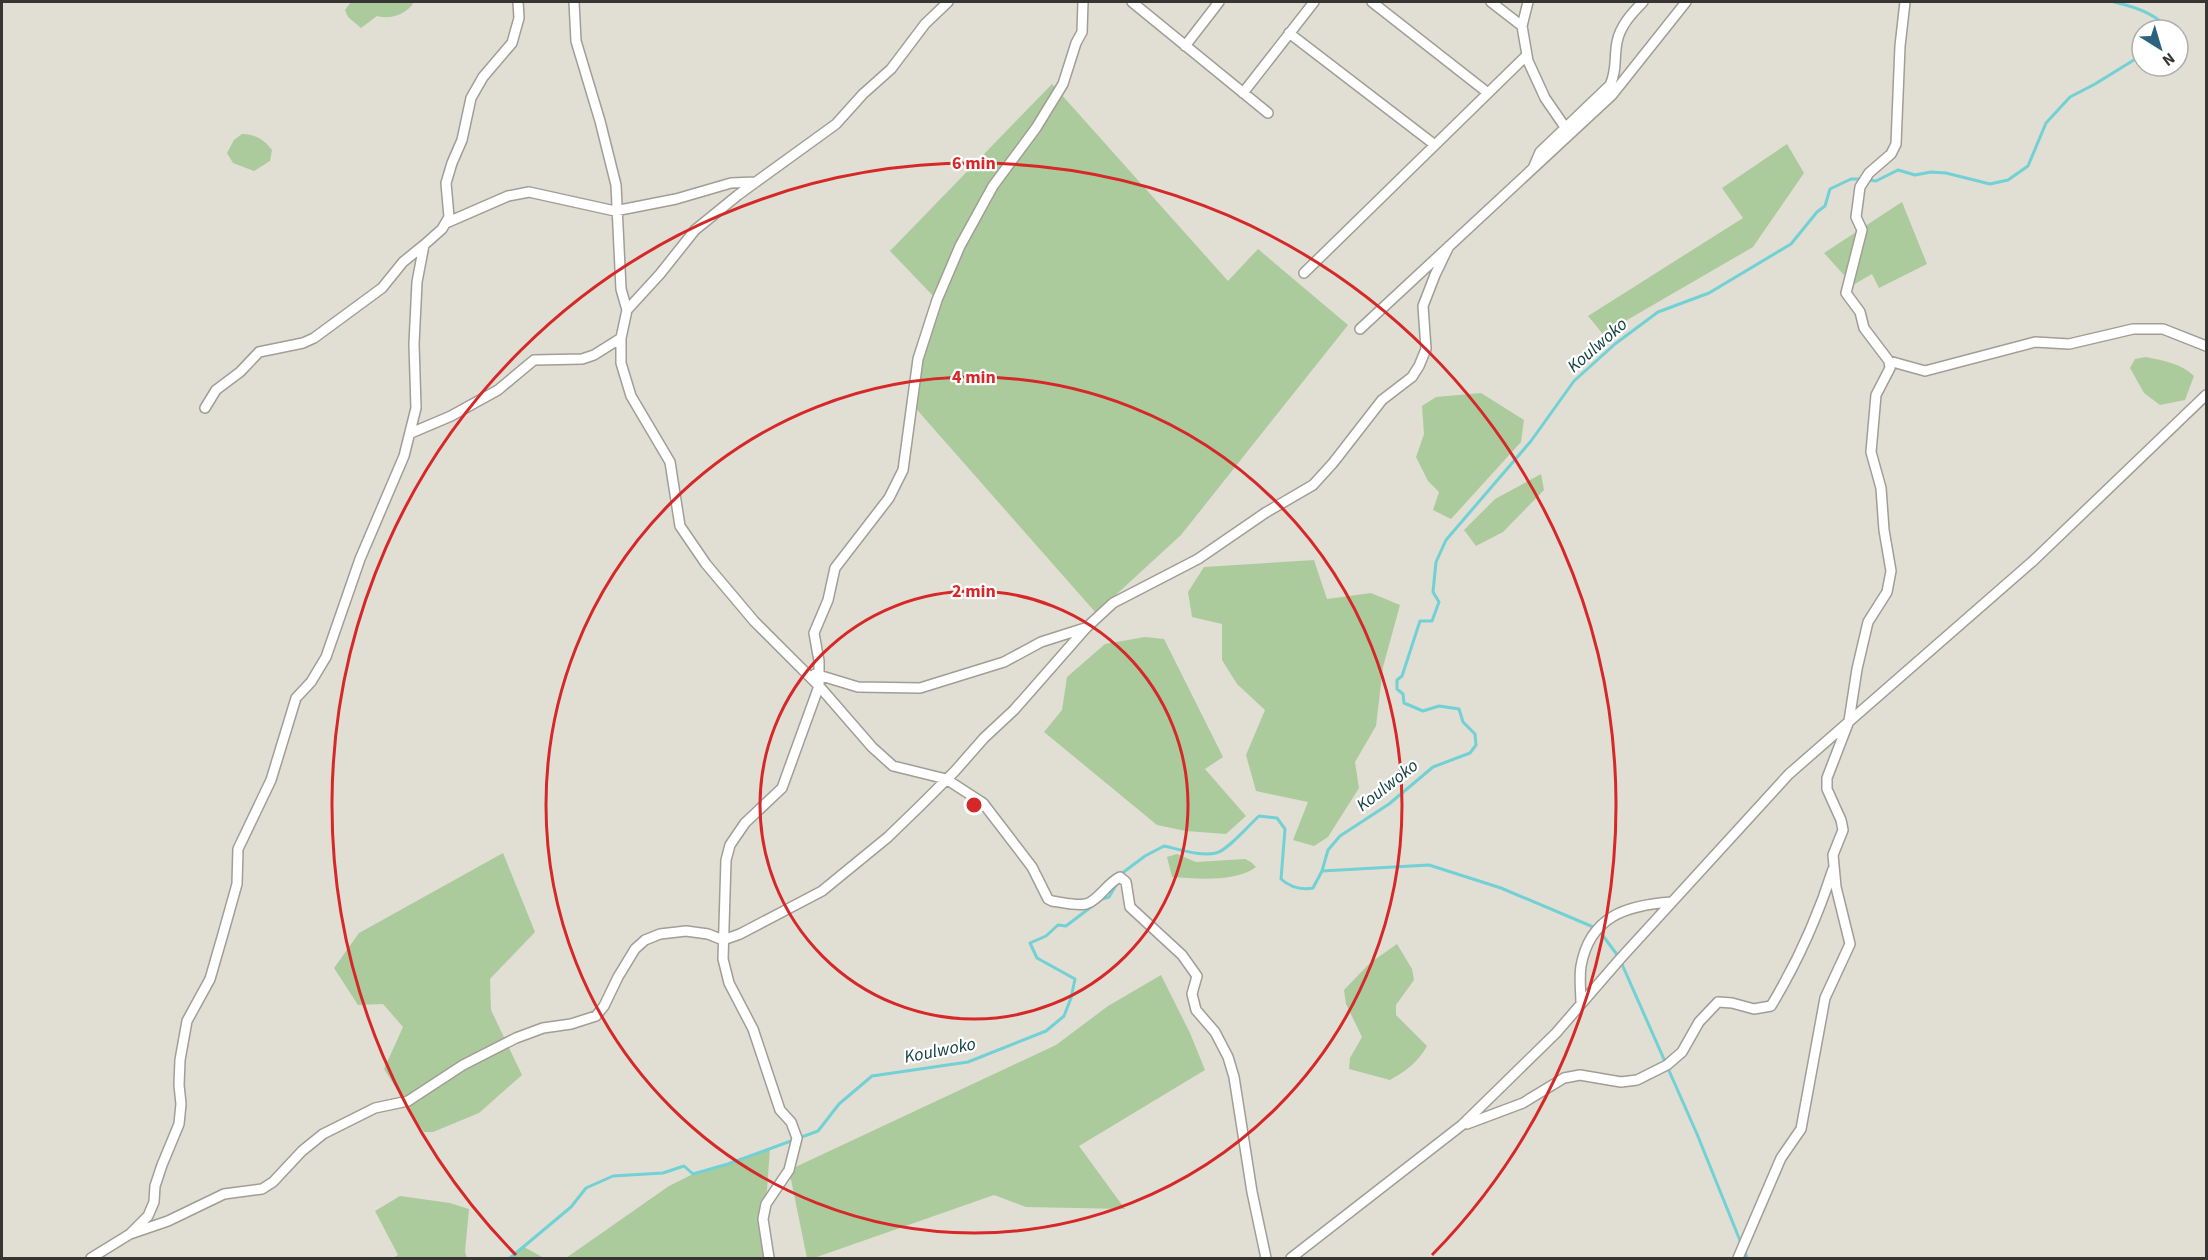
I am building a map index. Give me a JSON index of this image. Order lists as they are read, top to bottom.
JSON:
{
  "water": ["Koulwoko"],
  "north": "bottom right",
  "rings": ["6 min", "4 min", "2 min"]
}
